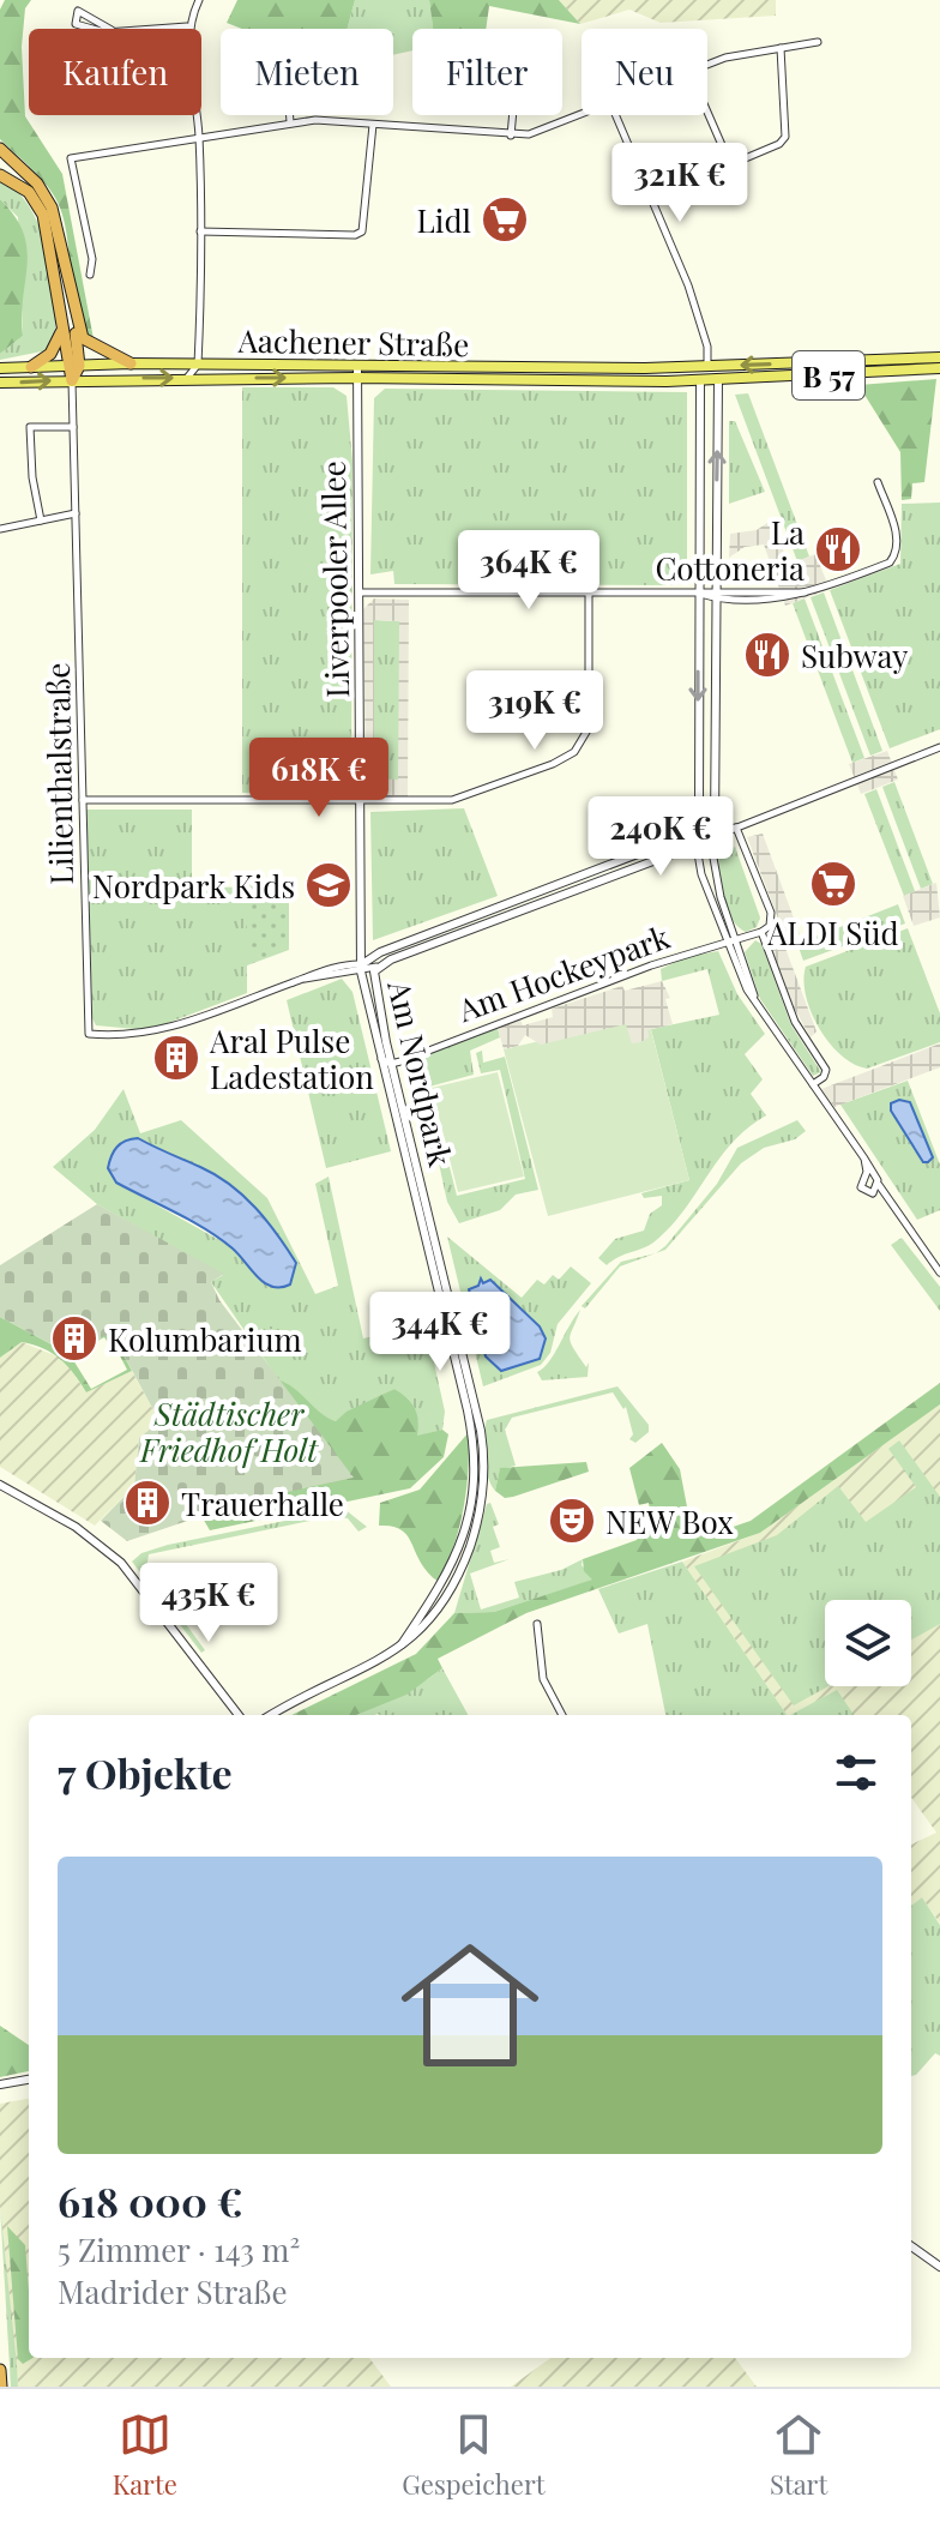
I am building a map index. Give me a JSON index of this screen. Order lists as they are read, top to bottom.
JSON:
{
  "streets": {
    "main road": ["Aachener Straße", "B 57"],
    "street": [
      "Liverpooler Allee",
      "Lilienthalstraße",
      "Am Hockeypark",
      "Am Nordpark"
    ]
  },
  "crossings": [
    ["Aachener Straße", "B 57"],
    ["Aachener Straße", "Liverpooler Allee"],
    ["Aachener Straße", "Lilienthalstraße"],
    ["Liverpooler Allee", "Am Nordpark"],
    ["Am Hockeypark", "Am Nordpark"]
  ],
  "parks": ["Städtischer Friedhof Holt"],
  "places": {
    "supermarket": ["Lidl", "ALDI Süd"],
    "restaurant": ["La Cottoneria", "Subway"],
    "school or university": ["Nordpark Kids"],
    "building": ["Aral Pulse Ladestation", "Kolumbarium", "Trauerhalle"],
    "theatre": ["NEW Box"]
  },
  "page": {
    "chip": [
      "Kaufen",
      "Mieten",
      "Filter",
      "Neu"
    ],
    "price": [
      "321K €",
      "364K €",
      "319K €",
      "618K €",
      "240K €",
      "344K €",
      "435K €"
    ],
    "heading": "7 Objekte",
    "list": [
      {
        "name": "618 000 €",
        "note": "5 Zimmer · 143 m² · Madrider Straße"
      }
    ],
    "tabs": ["Karte", "Gespeichert", "Start"]
  }
}
